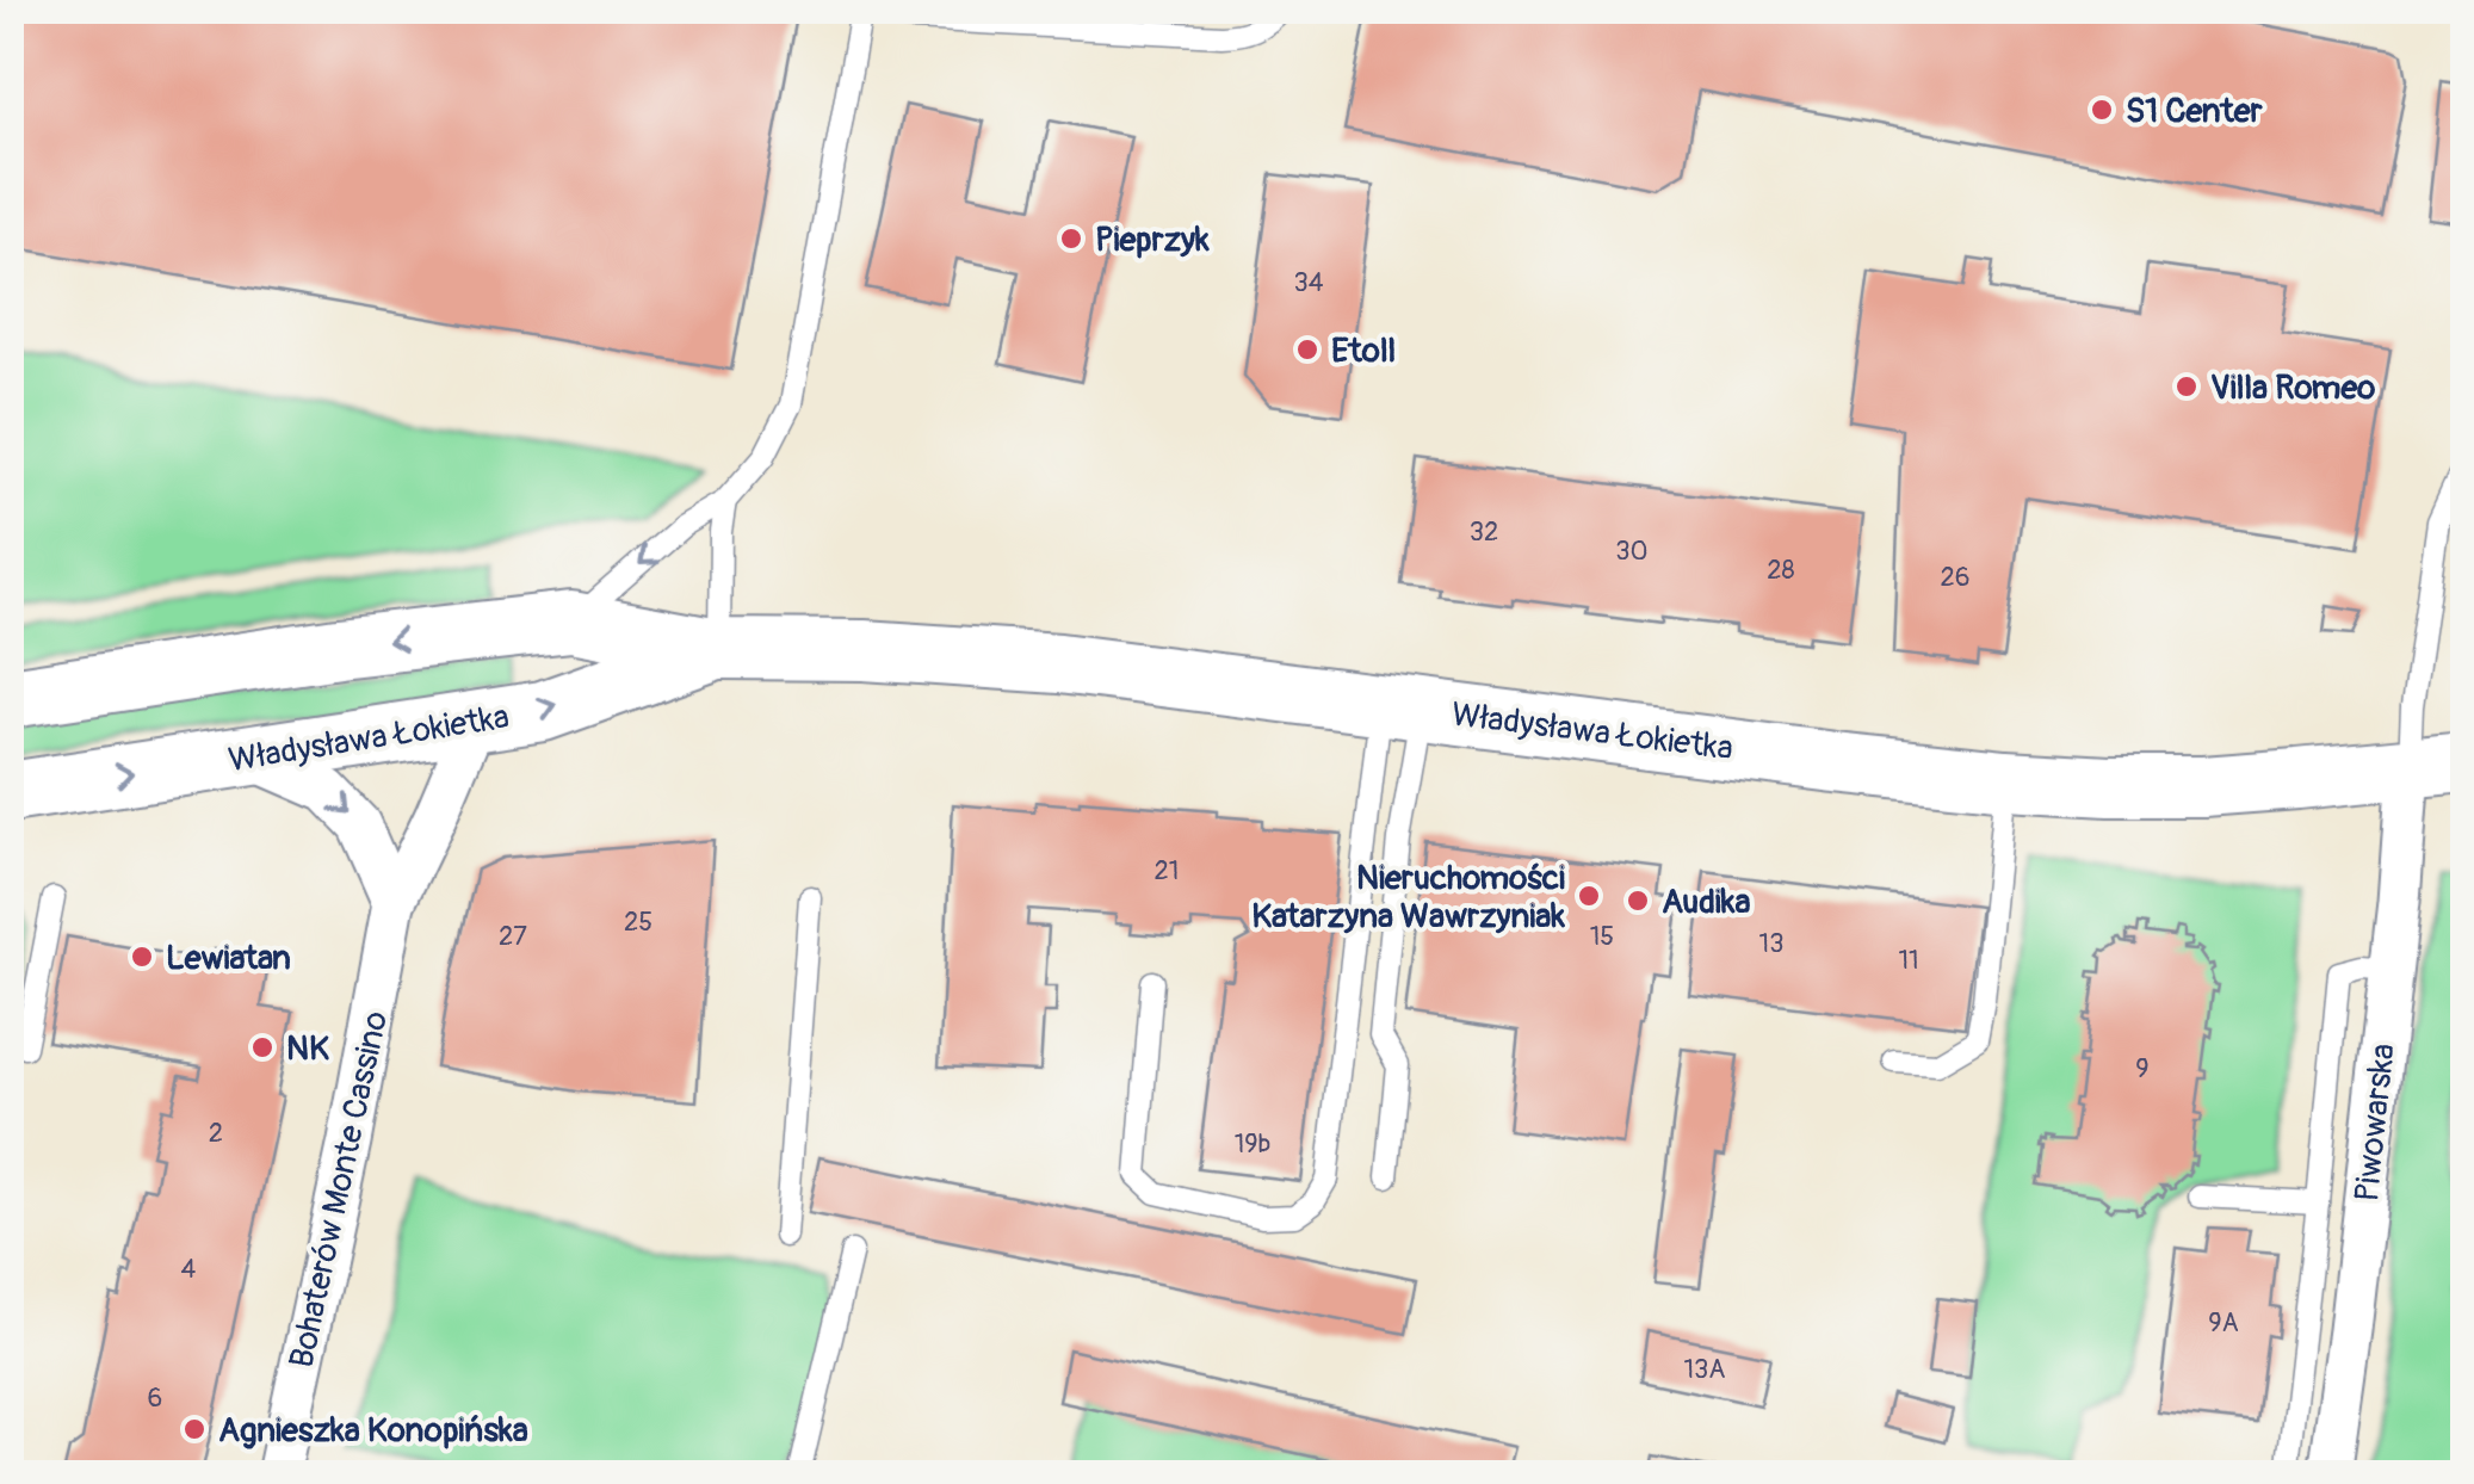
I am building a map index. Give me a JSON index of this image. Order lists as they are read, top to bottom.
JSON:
{
  "streets": {
    "main road": ["Władysława Łokietka"],
    "street": ["Piwowarska", "Bohaterów Monte Cassino"]
  },
  "crossings": [
    ["Władysława Łokietka", "Piwowarska"],
    ["Władysława Łokietka", "Bohaterów Monte Cassino"]
  ],
  "places": [
    "S1 Center",
    "Pieprzyk",
    "Etoll",
    "Villa Romeo",
    "Nieruchomości Katarzyna Wawrzyniak",
    "Audika",
    "Lewiatan",
    "NK",
    "Agnieszka Konopińska"
  ],
  "house_numbers": [
    "34",
    "32",
    "30",
    "28",
    "26",
    "21",
    "25",
    "27",
    "15",
    "13",
    "11",
    "9",
    "2",
    "19b",
    "4",
    "9A",
    "13A",
    "6"
  ]
}
